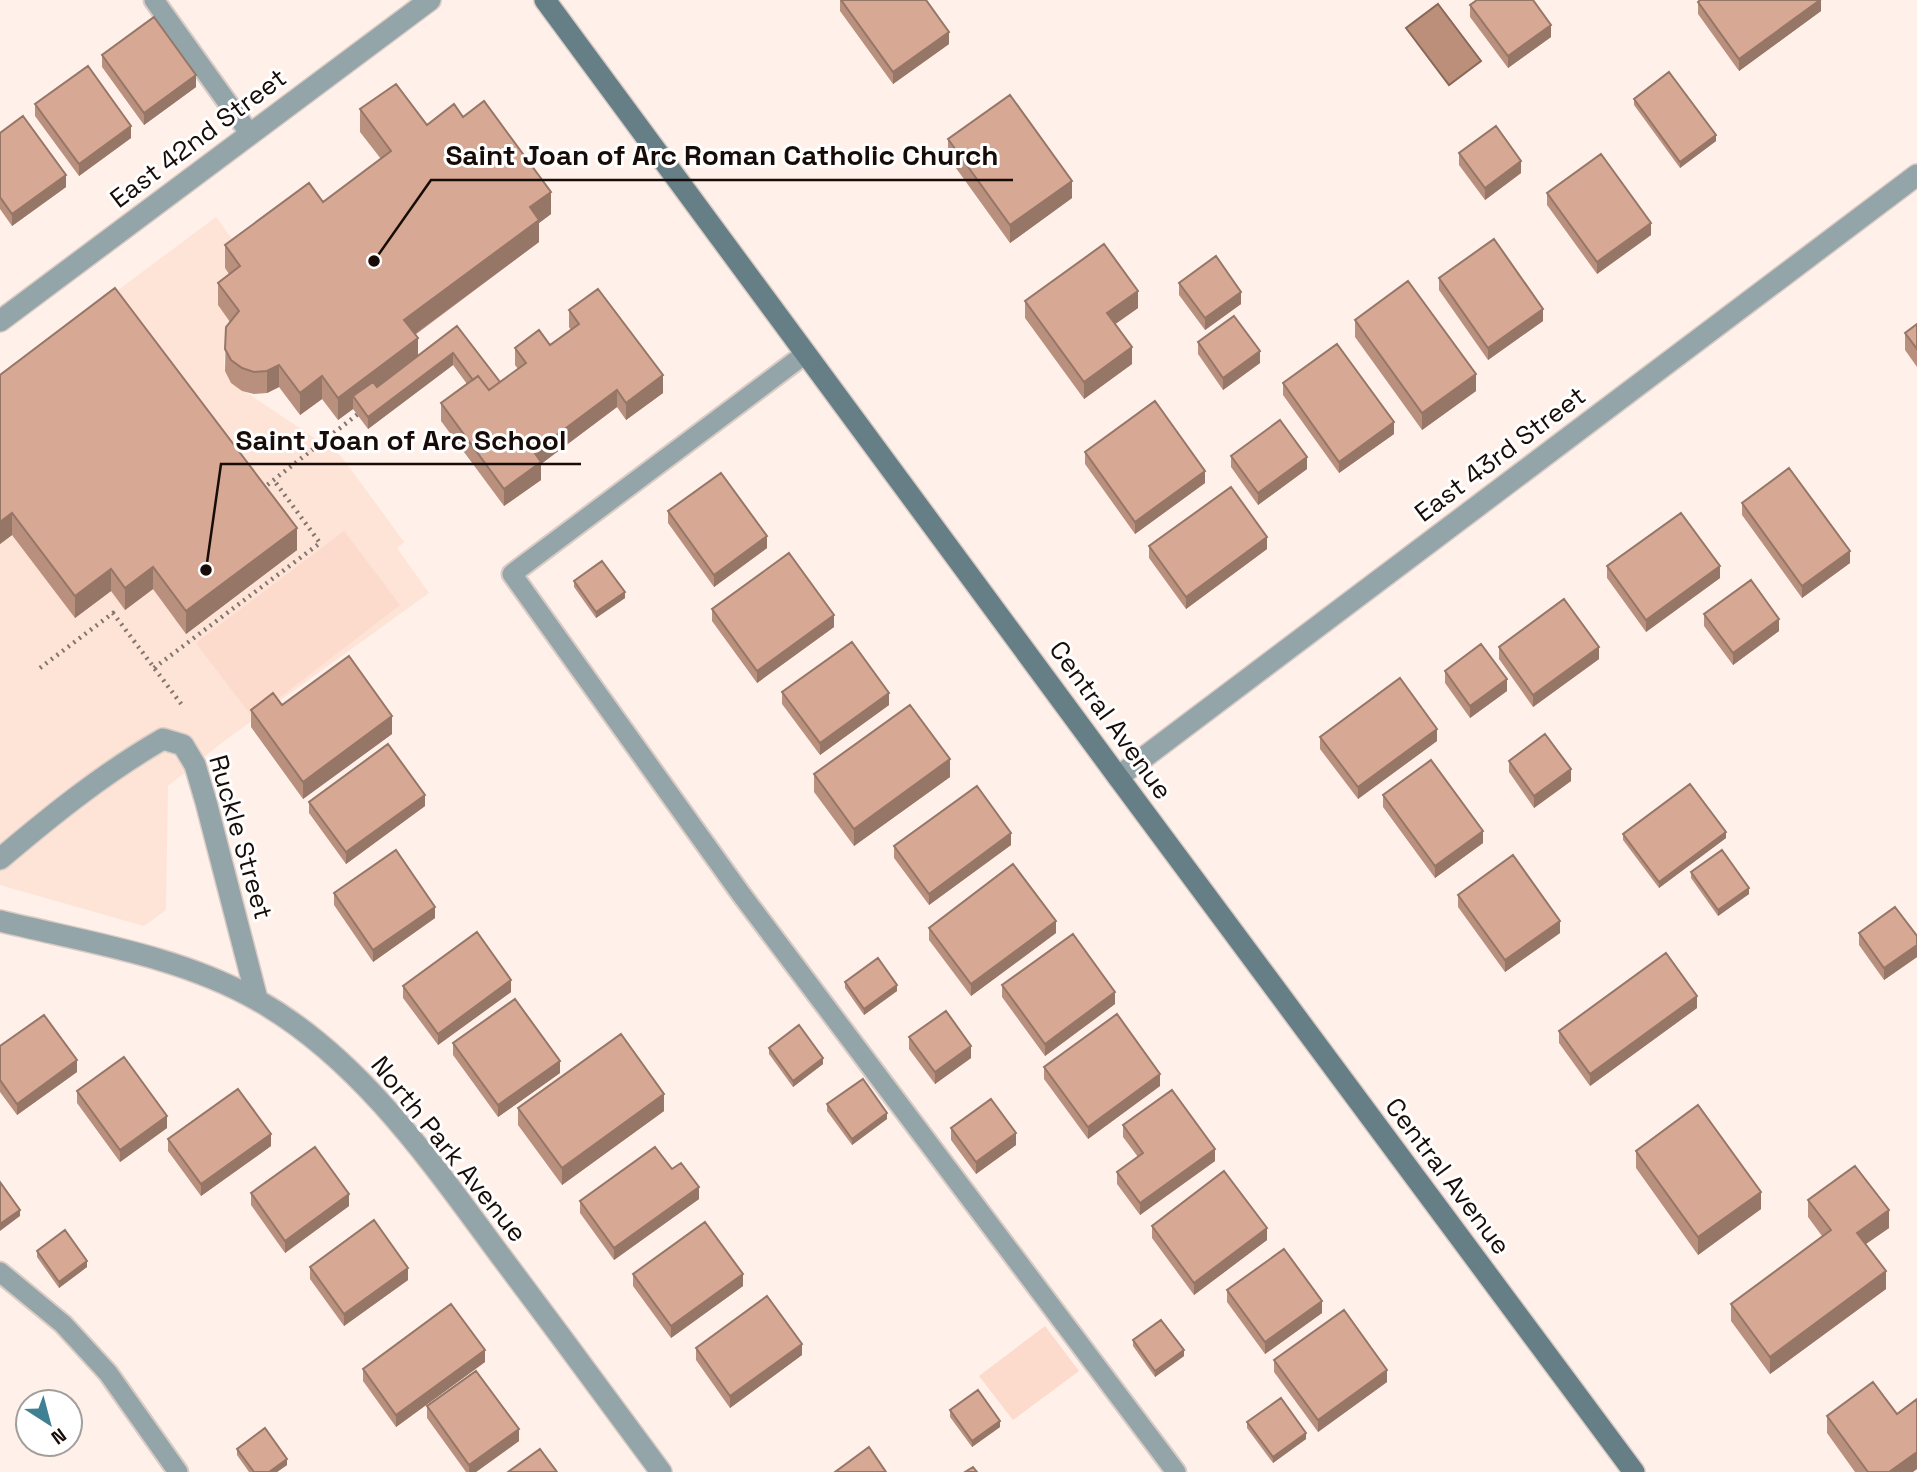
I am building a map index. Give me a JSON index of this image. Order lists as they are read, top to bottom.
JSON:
{
  "streets": {
    "main road": ["Central Avenue"],
    "street": [
      "East 42nd Street",
      "East 43rd Street",
      "Ruckle Street",
      "North Park Avenue"
    ]
  },
  "crossings": [
    ["East 43rd Street", "Central Avenue"],
    ["Ruckle Street", "North Park Avenue"]
  ],
  "places": ["Saint Joan of Arc Roman Catholic Church", "Saint Joan of Arc School"],
  "north": "bottom right"
}
